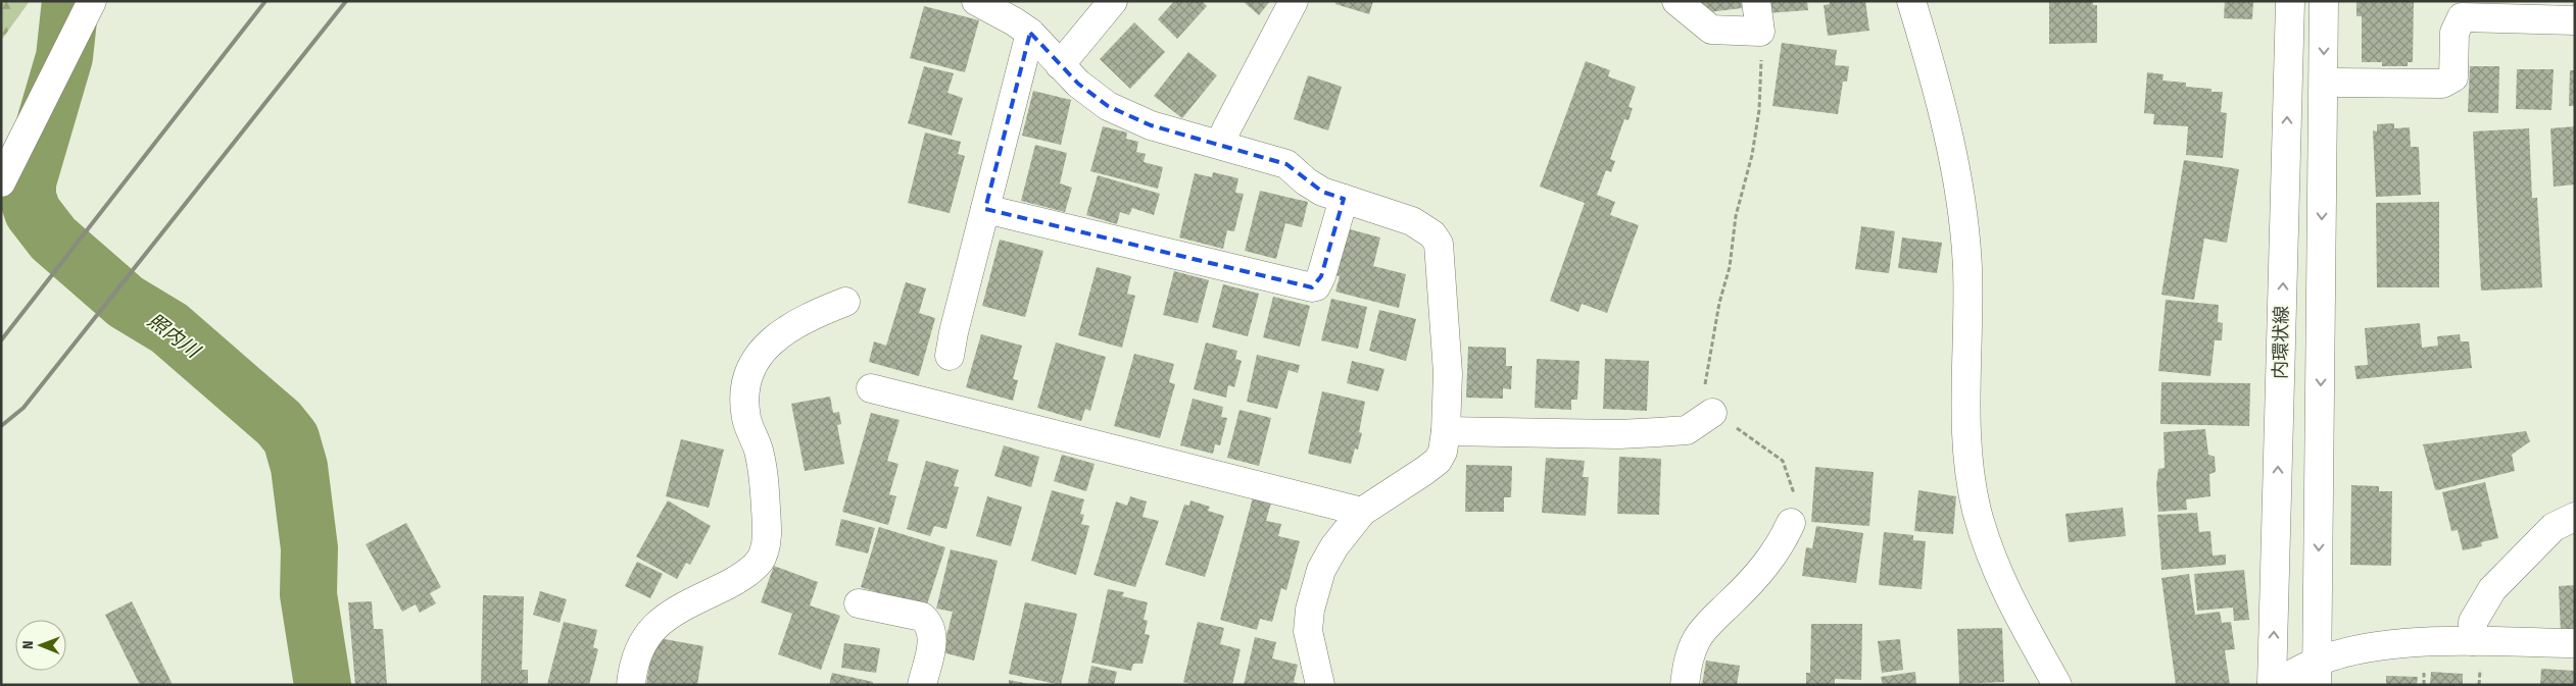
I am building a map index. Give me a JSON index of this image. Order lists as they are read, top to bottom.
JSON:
{
  "streets": {
    "street": ["内環状線"]
  },
  "water": ["照内川"],
  "north": "left"
}
